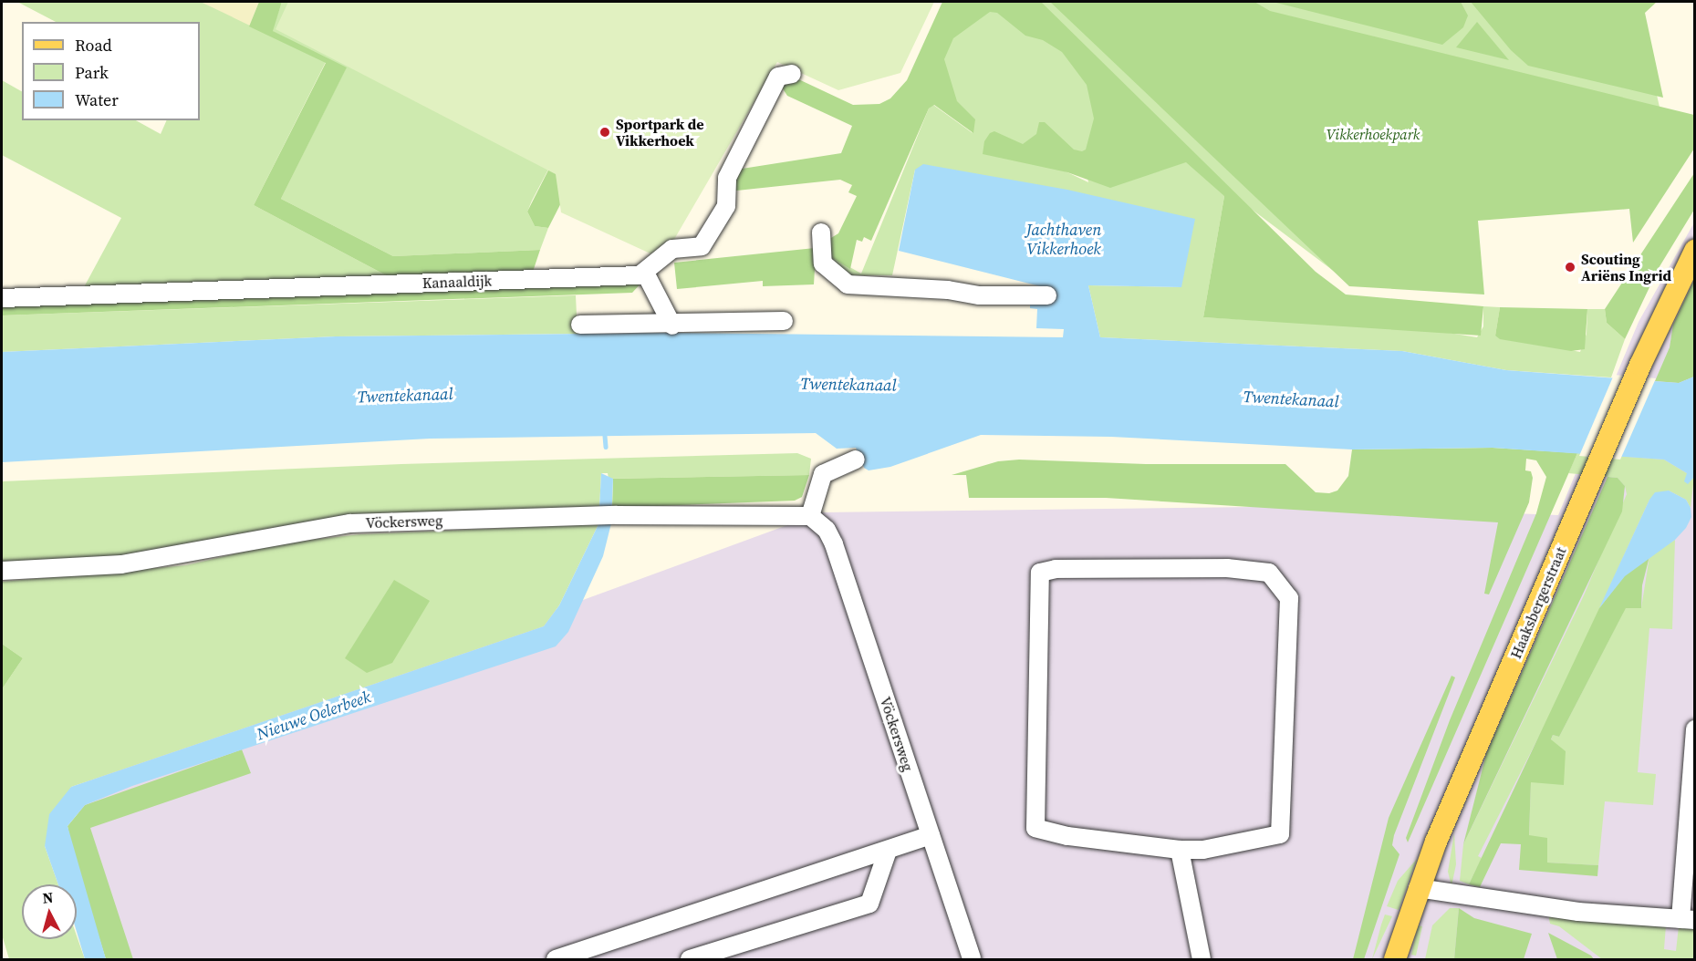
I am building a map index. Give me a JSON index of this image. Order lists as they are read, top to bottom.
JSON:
{
  "streets": {
    "main road": ["Haaksbergerstraat"],
    "street": ["Kanaaldijk", "Vöckersweg"]
  },
  "water": ["Jachthaven Vikkerhoek", "Twentekanaal", "Nieuwe Oelerbeek"],
  "parks": ["Vikkerhoekpark"],
  "places": ["Sportpark de Vikkerhoek", "Scouting Ariëns Ingrid"],
  "legend": ["Road", "Park", "Water"],
  "north": "top"
}
